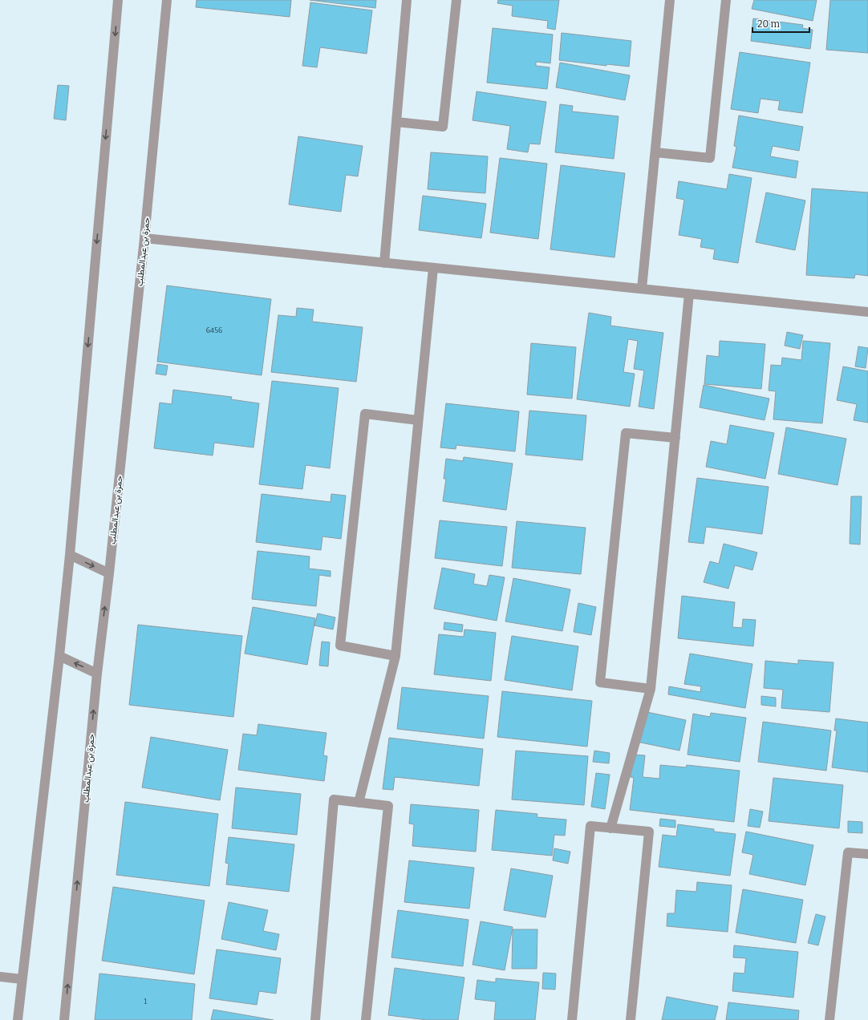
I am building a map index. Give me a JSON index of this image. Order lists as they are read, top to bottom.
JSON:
{
  "streets": {
    "street": ["حمزة بن عبدالمطلب"]
  },
  "house_numbers": ["6456", "1"],
  "scale_bar": "20 m"
}
